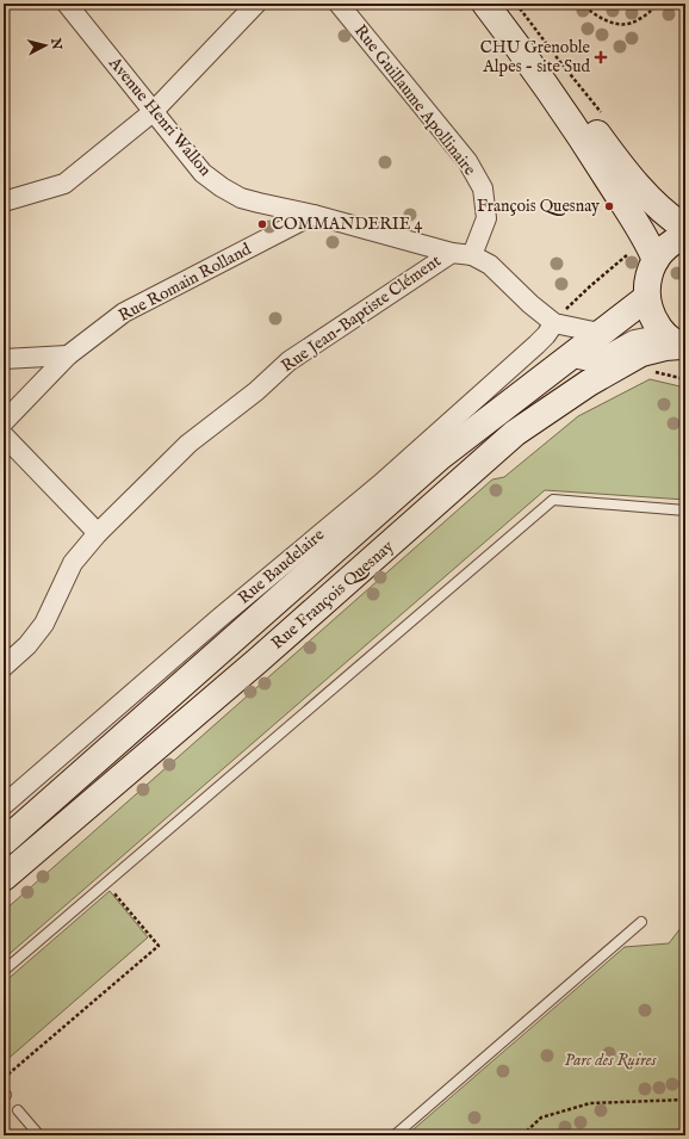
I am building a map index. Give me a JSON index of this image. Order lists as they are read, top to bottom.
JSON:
{
  "streets": {
    "street": [
      "Rue Guillaume Apollinaire",
      "Avenue Henri Wallon",
      "Rue Romain Rolland",
      "Rue Jean-Baptiste Clément",
      "Rue Baudelaire",
      "Rue François Quesnay"
    ]
  },
  "crossings": [
    ["Rue Guillaume Apollinaire", "Avenue Henri Wallon"],
    ["Avenue Henri Wallon", "Rue Romain Rolland"],
    ["Avenue Henri Wallon", "Rue Jean-Baptiste Clément"],
    ["Avenue Henri Wallon", "Rue Baudelaire"],
    ["Avenue Henri Wallon", "Rue François Quesnay"],
    ["Rue Baudelaire", "Rue François Quesnay"]
  ],
  "parks": ["Parc des Ruires"],
  "places": {
    "health": ["CHU Grenoble Alpes - site Sud"],
    "other": ["François Quesnay", "COMMANDERIE 4"]
  },
  "north": "right"
}
